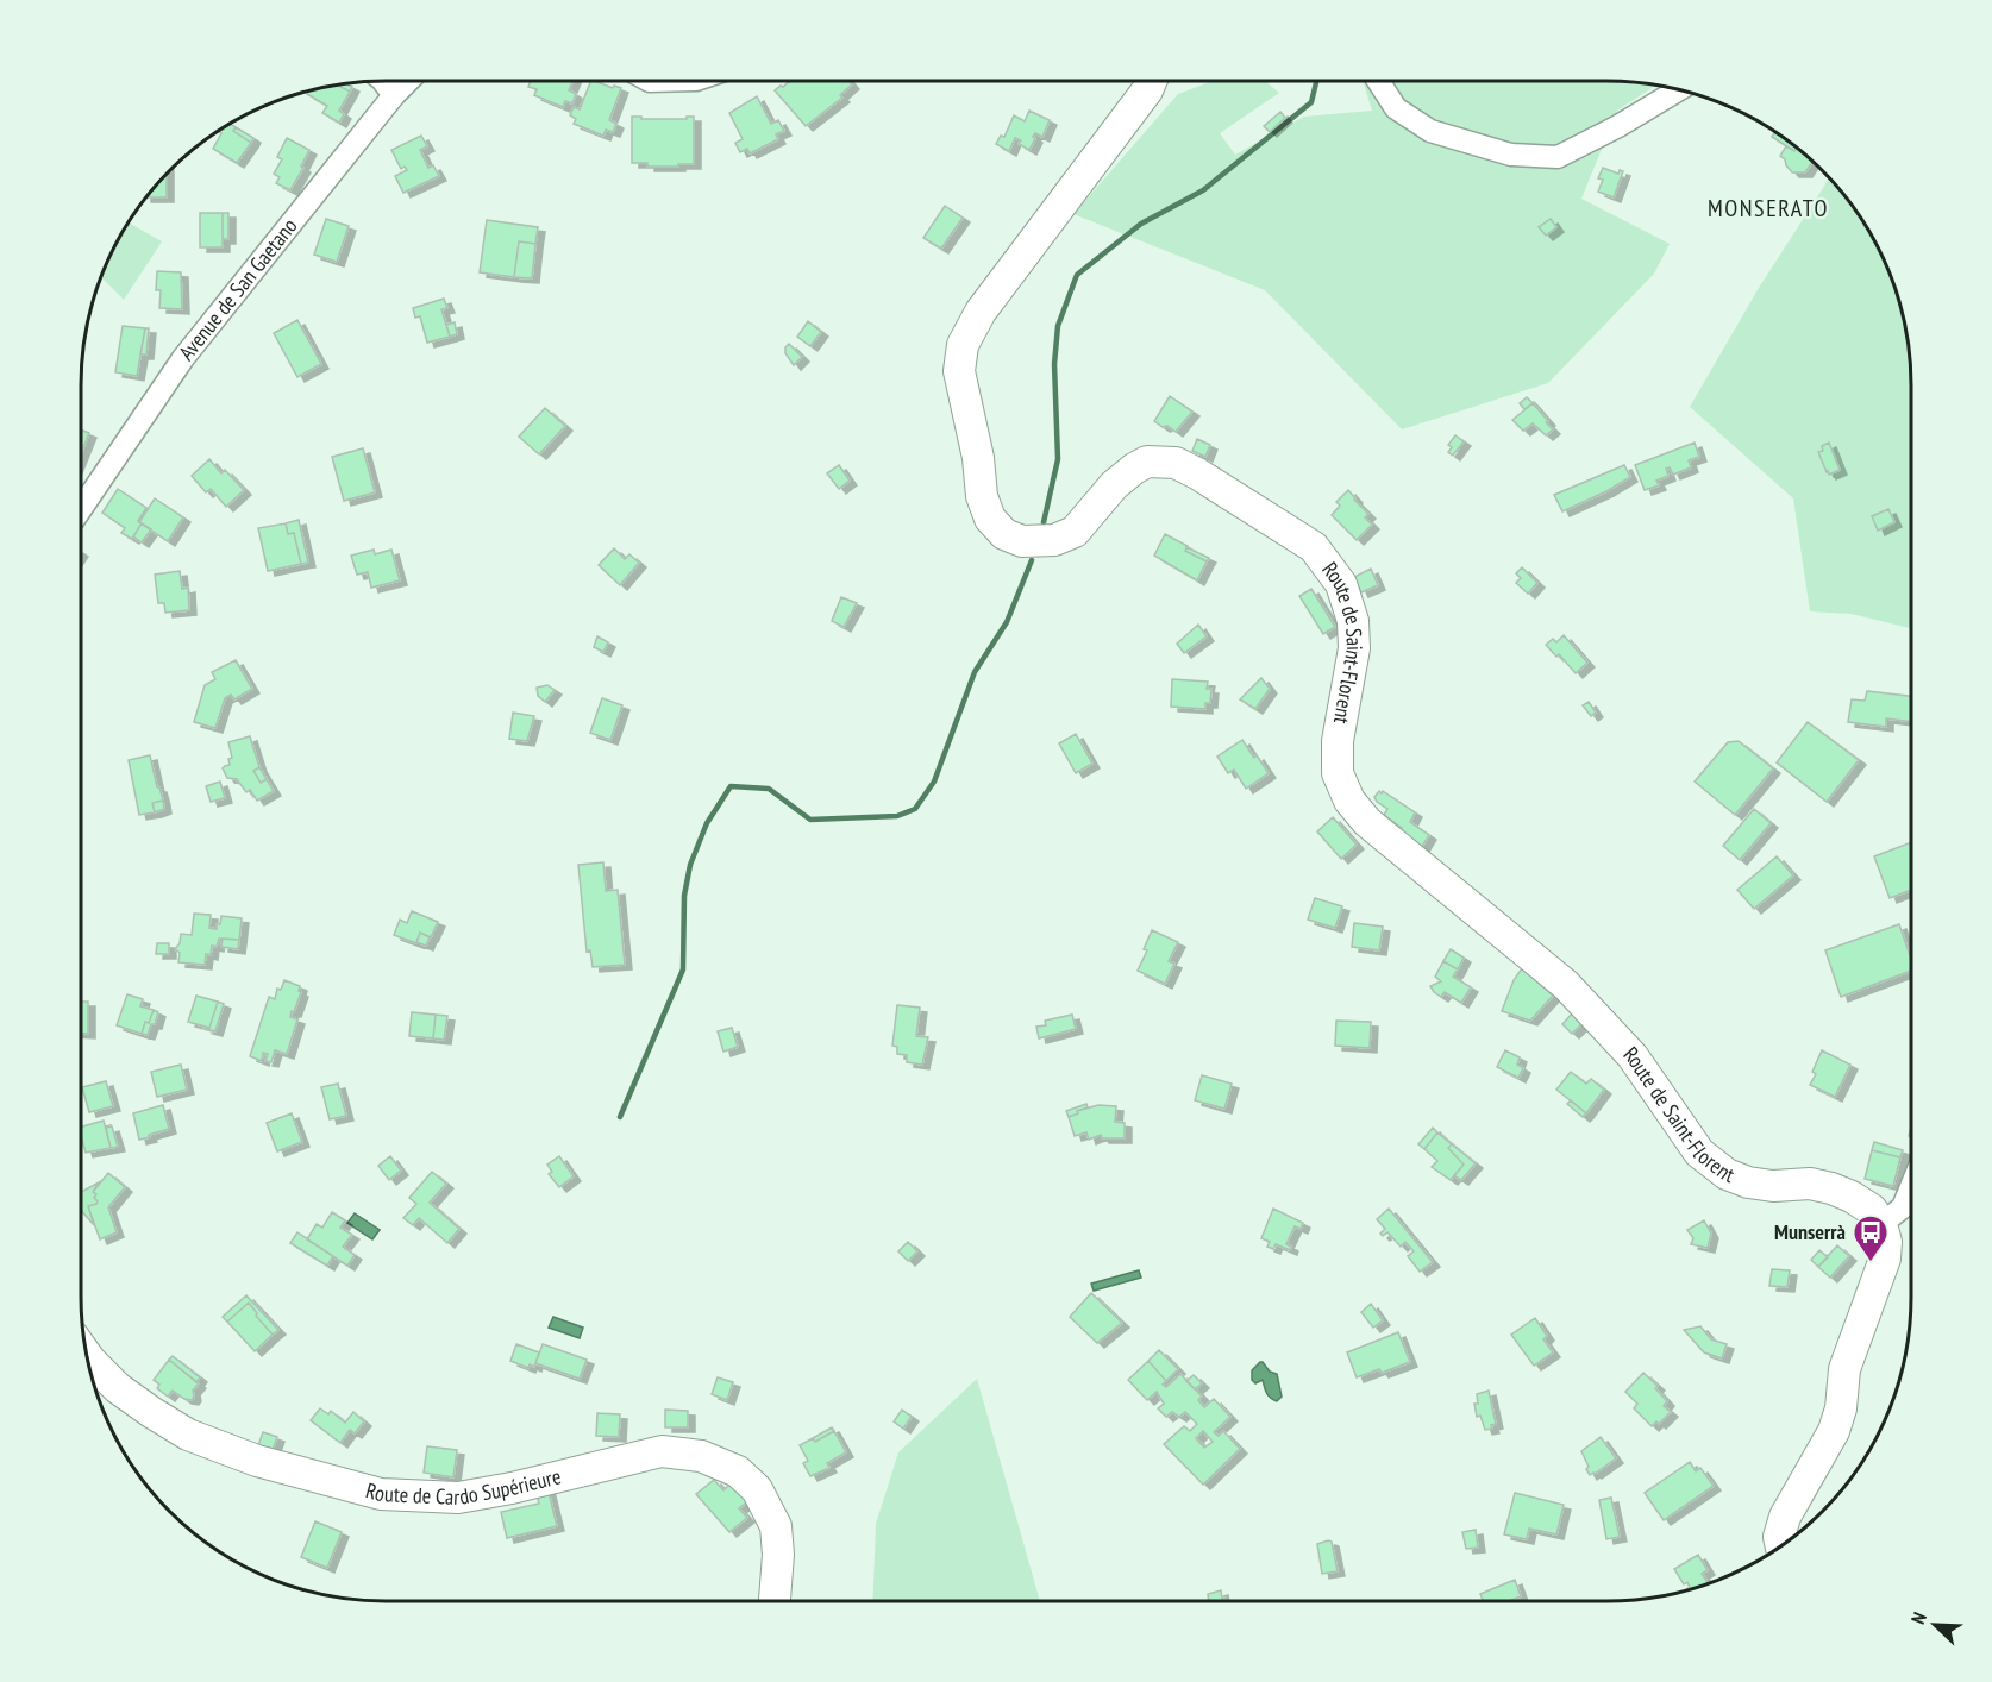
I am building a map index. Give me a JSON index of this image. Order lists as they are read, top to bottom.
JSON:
{
  "streets": {
    "main road": ["Route de Saint-Florent", "Route de Cardo Supérieure"],
    "street": ["Avenue de San Gaetano"]
  },
  "districts": ["MONSERATO"],
  "places": {
    "bus stop": ["Munserrà"]
  },
  "north": "top left"
}
